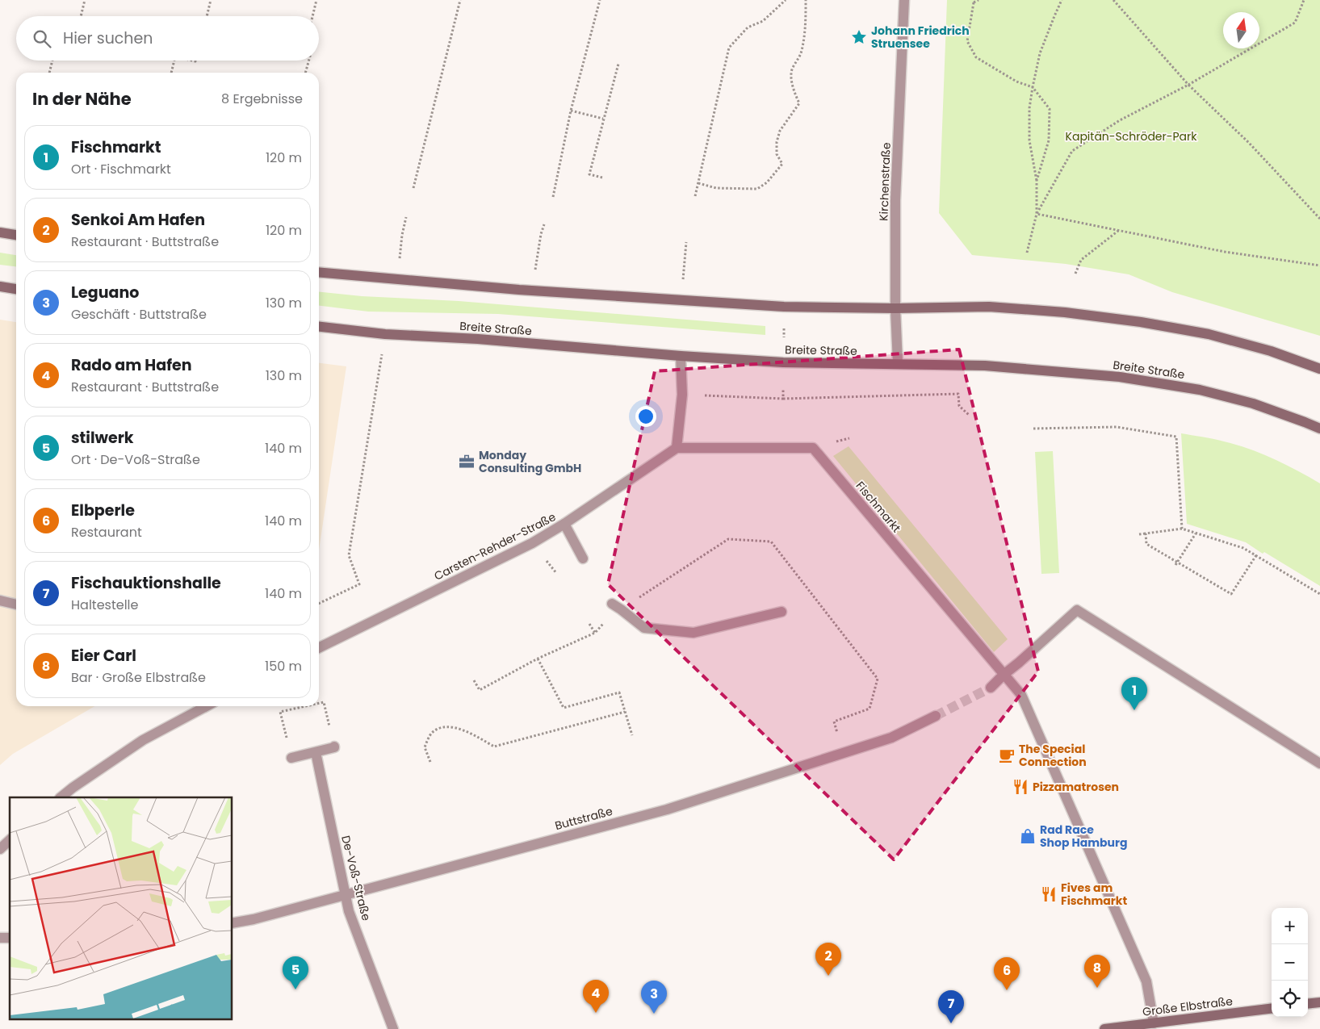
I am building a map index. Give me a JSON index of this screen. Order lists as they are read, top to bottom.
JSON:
{
  "streets": {
    "main road": ["Breite Straße", "Große Elbstraße"],
    "street": [
      "Kirchenstraße",
      "Fischmarkt",
      "Carsten-Rehder-Straße",
      "Buttstraße",
      "De-Voß-Straße"
    ]
  },
  "crossings": [
    ["Kirchenstraße", "Breite Straße"],
    ["Fischmarkt", "Carsten-Rehder-Straße"],
    ["Fischmarkt", "Große Elbstraße"],
    ["Buttstraße", "De-Voß-Straße"]
  ],
  "parks": ["Kapitän-Schröder-Park"],
  "places": {
    "place": ["Johann Friedrich Struensee"],
    "office": ["Monday Consulting GmbH"],
    "cafe": ["The Special Connection"],
    "restaurant": ["Pizzamatrosen", "Fives am Fischmarkt"],
    "shop": ["Rad Race Shop Hamburg"]
  },
  "north": "top",
  "page": {
    "search": "Hier suchen",
    "heading": ["In der Nähe", "8 Ergebnisse"],
    "list": [
      {
        "mark": "1",
        "name": "Fischmarkt",
        "note": "Ort · Fischmarkt",
        "value": "120 m"
      },
      {
        "mark": "2",
        "name": "Senkoi Am Hafen",
        "note": "Restaurant · Buttstraße",
        "value": "120 m"
      },
      {
        "mark": "3",
        "name": "Leguano",
        "note": "Geschäft · Buttstraße",
        "value": "130 m"
      },
      {
        "mark": "4",
        "name": "Rado am Hafen",
        "note": "Restaurant · Buttstraße",
        "value": "130 m"
      },
      {
        "mark": "5",
        "name": "stilwerk",
        "note": "Ort · De-Voß-Straße",
        "value": "140 m"
      },
      {
        "mark": "6",
        "name": "Elbperle",
        "note": "Restaurant",
        "value": "140 m"
      },
      {
        "mark": "7",
        "name": "Fischauktionshalle",
        "note": "Haltestelle",
        "value": "140 m"
      },
      {
        "mark": "8",
        "name": "Eier Carl",
        "note": "Bar · Große Elbstraße",
        "value": "150 m"
      }
    ],
    "pins": [
      "1",
      "2",
      "8",
      "5",
      "6",
      "4",
      "3",
      "7"
    ],
    "map_buttons": ["+", "−"]
  }
}
